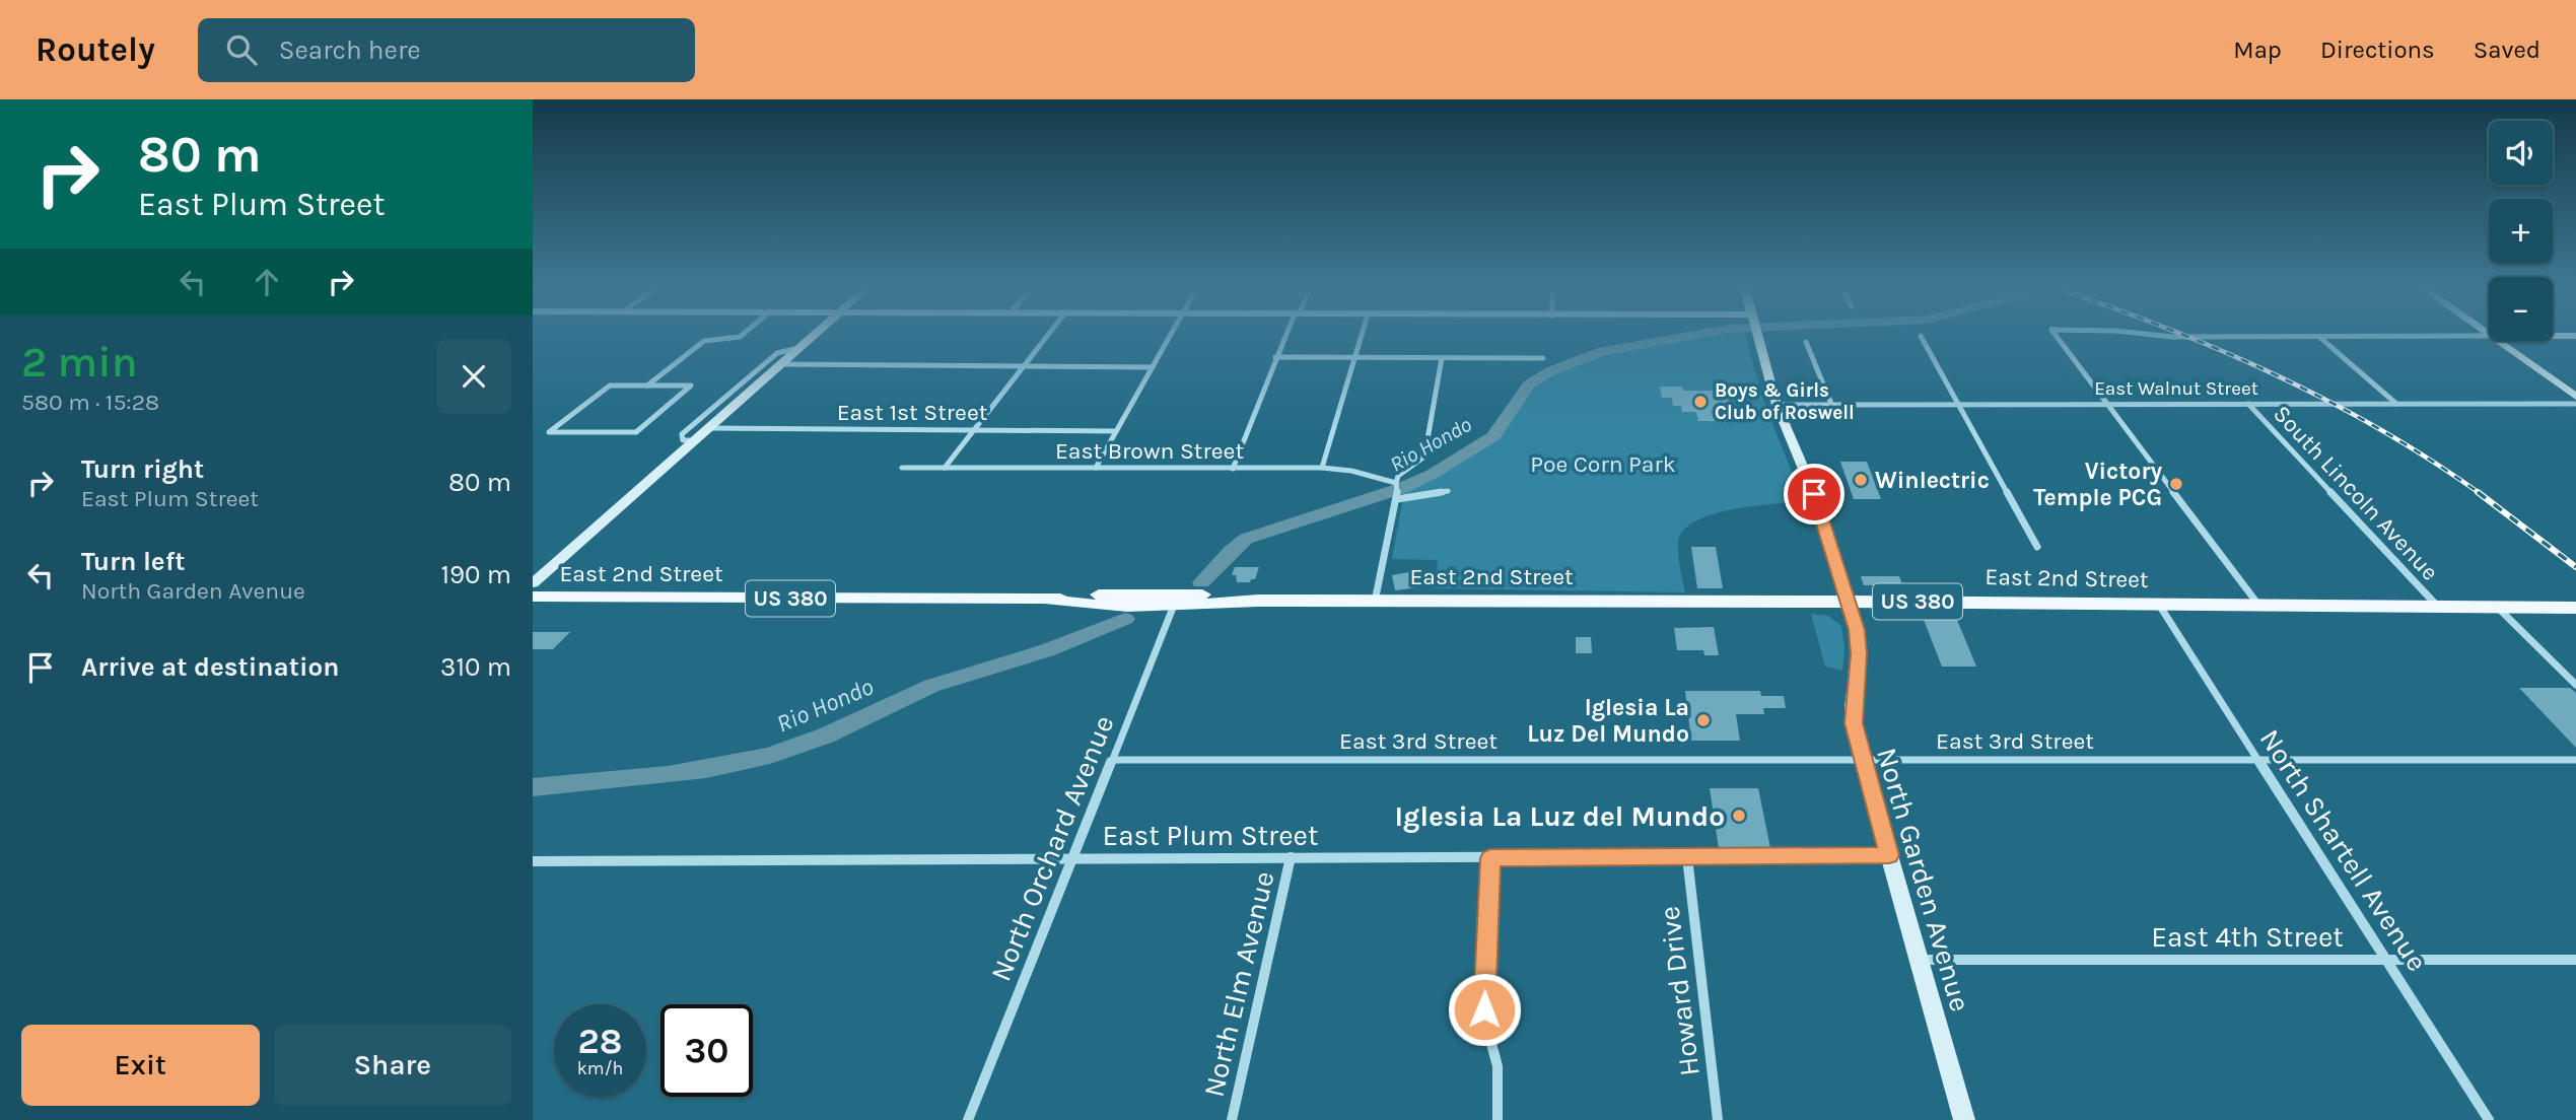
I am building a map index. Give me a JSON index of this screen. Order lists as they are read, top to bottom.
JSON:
{
  "streets": {
    "main road": ["East 2nd Street", "US 380"],
    "street": [
      "East Walnut Street",
      "East 1st Street",
      "East Brown Street",
      "South Lincoln Avenue",
      "East 3rd Street",
      "East Plum Street",
      "North Orchard Avenue",
      "North Shartell Avenue",
      "North Garden Avenue",
      "East 4th Street",
      "North Elm Avenue",
      "Howard Drive"
    ]
  },
  "crossings": [
    ["East Walnut Street", "South Lincoln Avenue"],
    ["East Walnut Street", "North Garden Avenue"],
    ["South Lincoln Avenue", "East 2nd Street"],
    ["East 2nd Street", "North Orchard Avenue"],
    ["East 2nd Street", "North Shartell Avenue"],
    ["East 2nd Street", "North Garden Avenue"],
    ["East 3rd Street", "North Orchard Avenue"],
    ["East 3rd Street", "North Shartell Avenue"],
    ["East 3rd Street", "North Garden Avenue"],
    ["East Plum Street", "North Orchard Avenue"],
    ["East Plum Street", "North Garden Avenue"],
    ["East Plum Street", "North Elm Avenue"],
    ["East Plum Street", "Howard Drive"],
    ["North Shartell Avenue", "East 4th Street"],
    ["North Garden Avenue", "East 4th Street"]
  ],
  "water": ["Rio Hondo"],
  "parks": ["Poe Corn Park"],
  "places": [
    "Boys & Girls Club of Roswell",
    "Winlectric",
    "Victory Temple PCG",
    "Iglesia La Luz Del Mundo",
    "Iglesia La Luz del Mundo"
  ],
  "page": {
    "header": "Routely",
    "search": "Search here",
    "nav": ["Map", "Directions", "Saved"],
    "turn": ["80 m", "East Plum Street"],
    "map_buttons": ["+", "−"],
    "heading": ["2 min", "580 m · 15:28"],
    "list": [
      {
        "name": "Turn right",
        "note": "East Plum Street",
        "value": "80 m"
      },
      {
        "name": "Turn left",
        "note": "North Garden Avenue",
        "value": "190 m"
      },
      {
        "name": "Arrive at destination",
        "value": "310 m"
      }
    ],
    "speed": "28 km/h",
    "limit": "30",
    "buttons": ["Exit", "Share"]
  }
}
